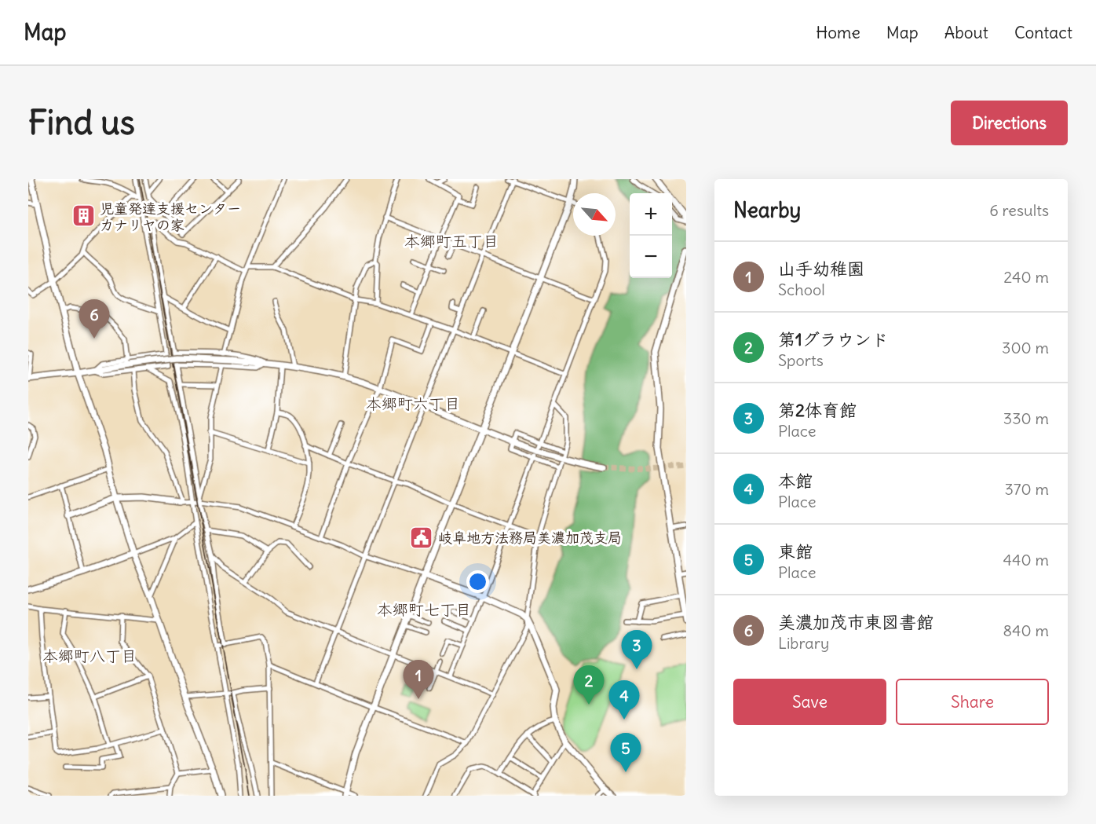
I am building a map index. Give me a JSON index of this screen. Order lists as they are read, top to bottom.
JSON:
{
  "districts": [
    "本郷町五丁目",
    "本郷町六丁目",
    "本郷町七丁目",
    "本郷町八丁目"
  ],
  "places": {
    "building": ["児童発達支援センター カナリヤの家"],
    "public building": ["岐阜地方法務局美濃加茂支局"]
  },
  "north": "bottom right",
  "page": {
    "header": "Map",
    "nav": [
      "Home",
      "Map",
      "About",
      "Contact"
    ],
    "buttons": [
      "Directions",
      ["Save", "Share"]
    ],
    "title": "Find us",
    "heading": ["Nearby", "6 results"],
    "map_buttons": ["+", "−"],
    "list": [
      {
        "mark": "1",
        "name": "山手幼稚園",
        "note": "School",
        "value": "240 m"
      },
      {
        "mark": "2",
        "name": "第1グラウンド",
        "note": "Sports",
        "value": "300 m"
      },
      {
        "mark": "3",
        "name": "第2体育館",
        "note": "Place",
        "value": "330 m"
      },
      {
        "mark": "4",
        "name": "本館",
        "note": "Place",
        "value": "370 m"
      },
      {
        "mark": "5",
        "name": "東館",
        "note": "Place",
        "value": "440 m"
      },
      {
        "mark": "6",
        "name": "美濃加茂市東図書館",
        "note": "Library",
        "value": "840 m"
      }
    ],
    "pins": [
      "6",
      "3",
      "1",
      "2",
      "4",
      "5"
    ]
  }
}
